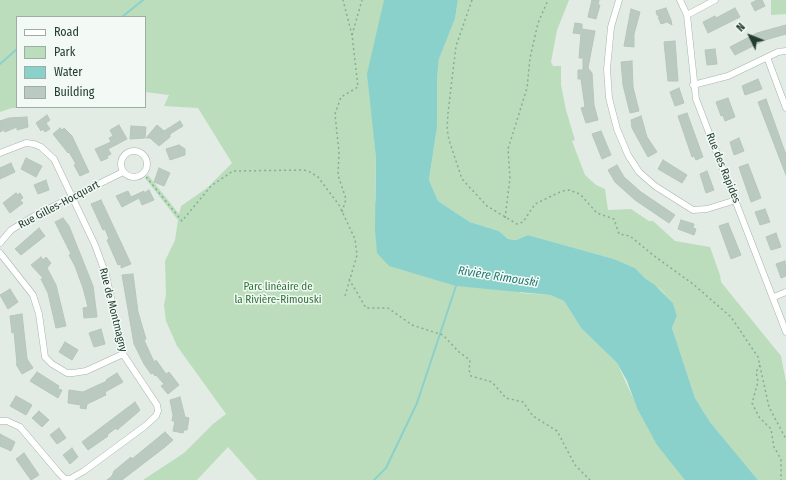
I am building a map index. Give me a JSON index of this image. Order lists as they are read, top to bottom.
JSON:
{
  "streets": {
    "street": ["Rue des Rapides", "Rue Gilles-Hocquart", "Rue de Montmagny"]
  },
  "crossings": [
    ["Rue Gilles-Hocquart", "Rue de Montmagny"]
  ],
  "water": ["Rivière Rimouski"],
  "parks": ["Parc linéaire de la Rivière-Rimouski"],
  "legend": [
    "Road",
    "Park",
    "Water",
    "Building"
  ],
  "north": "top left"
}
